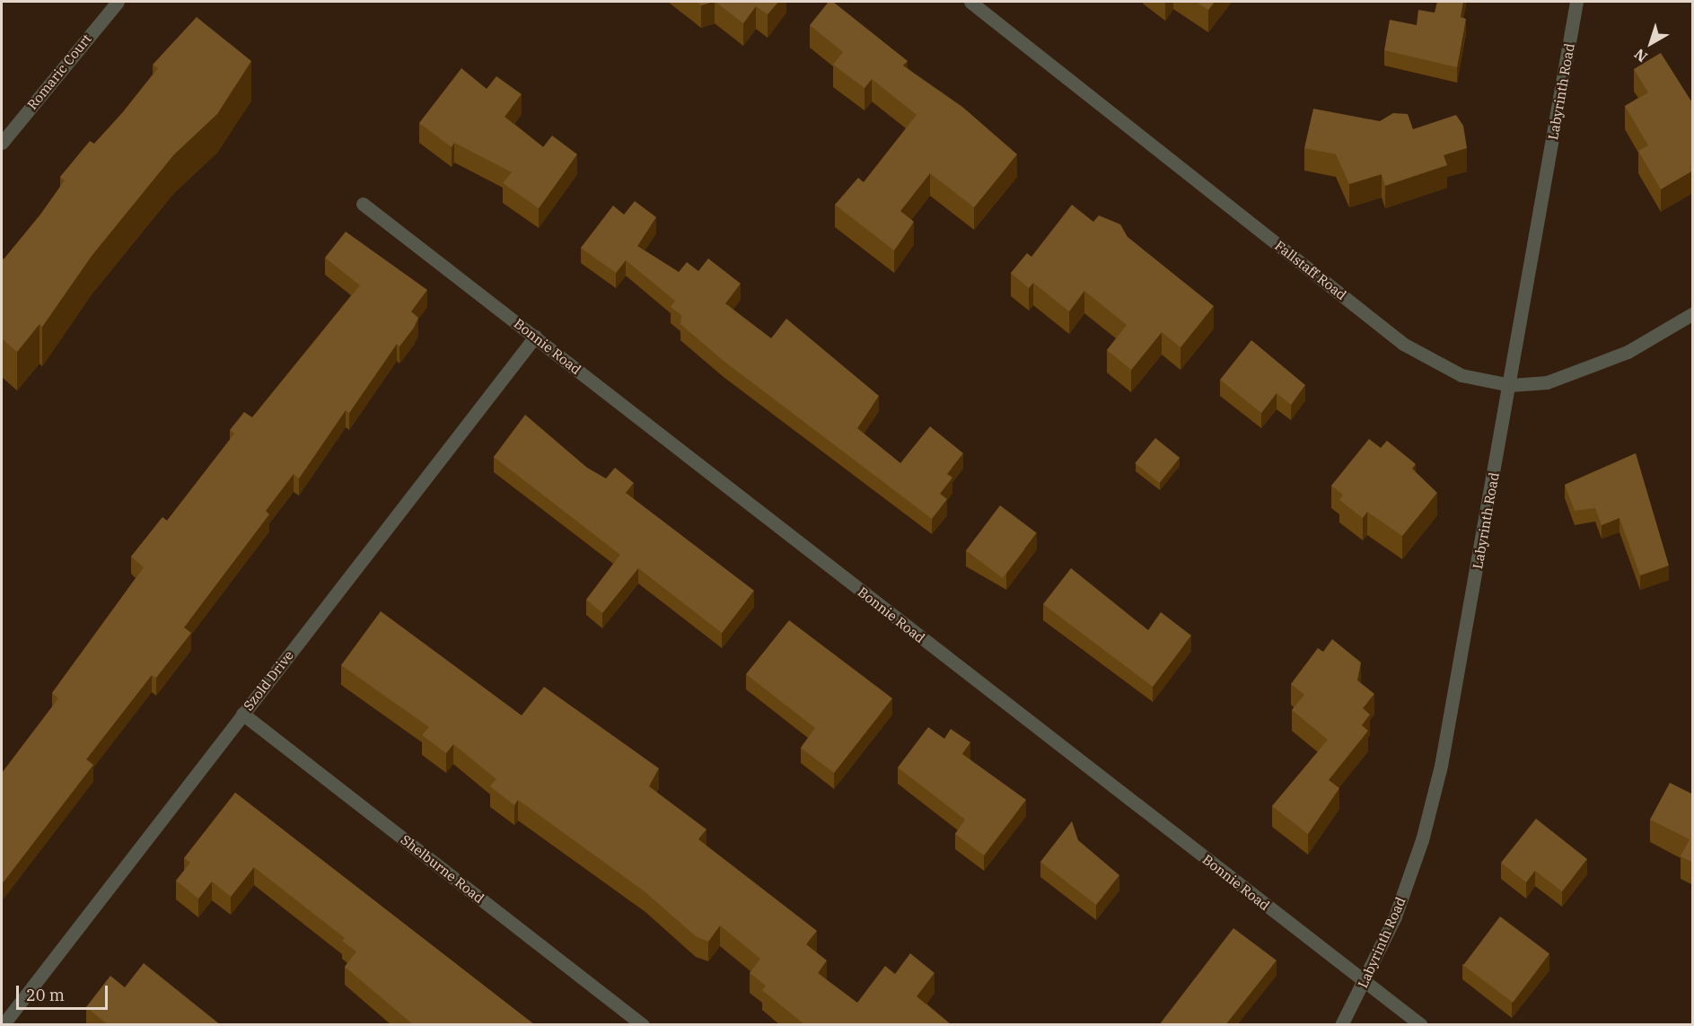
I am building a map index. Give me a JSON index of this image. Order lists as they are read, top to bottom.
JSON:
{
  "streets": {
    "street": [
      "Romaric Court",
      "Labyrinth Road",
      "Fallstaff Road",
      "Bonnie Road",
      "Szold Drive",
      "Shelburne Road"
    ]
  },
  "crossings": [
    ["Labyrinth Road", "Fallstaff Road"],
    ["Labyrinth Road", "Bonnie Road"],
    ["Bonnie Road", "Szold Drive"],
    ["Szold Drive", "Shelburne Road"]
  ],
  "scale_bar": "20 m",
  "north": "bottom left"
}
